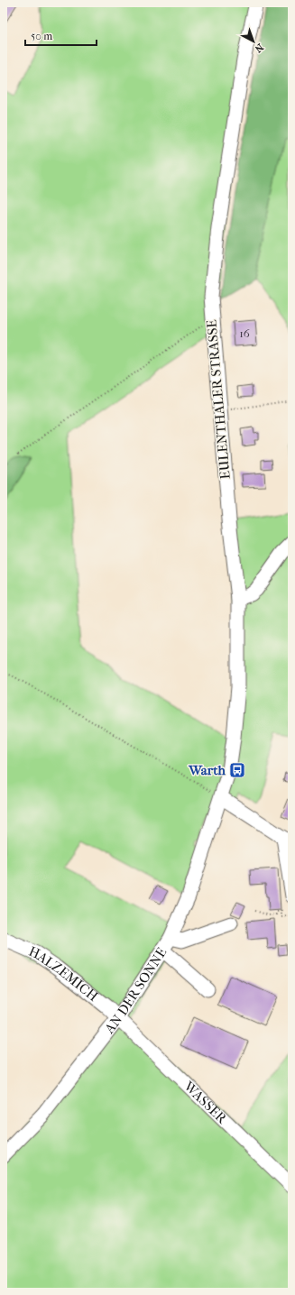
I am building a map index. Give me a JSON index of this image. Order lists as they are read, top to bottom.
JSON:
{
  "streets": {
    "street": [
      "EULENTHALER STRASSE",
      "HALZEMICH",
      "AN DER SONNE",
      "WASSER"
    ]
  },
  "crossings": [
    ["EULENTHALER STRASSE", "AN DER SONNE"],
    ["HALZEMICH", "AN DER SONNE"],
    ["HALZEMICH", "WASSER"],
    ["AN DER SONNE", "WASSER"]
  ],
  "places": {
    "bus stop": ["Warth"]
  },
  "house_numbers": ["16"],
  "scale_bar": "50 m",
  "north": "bottom right"
}
